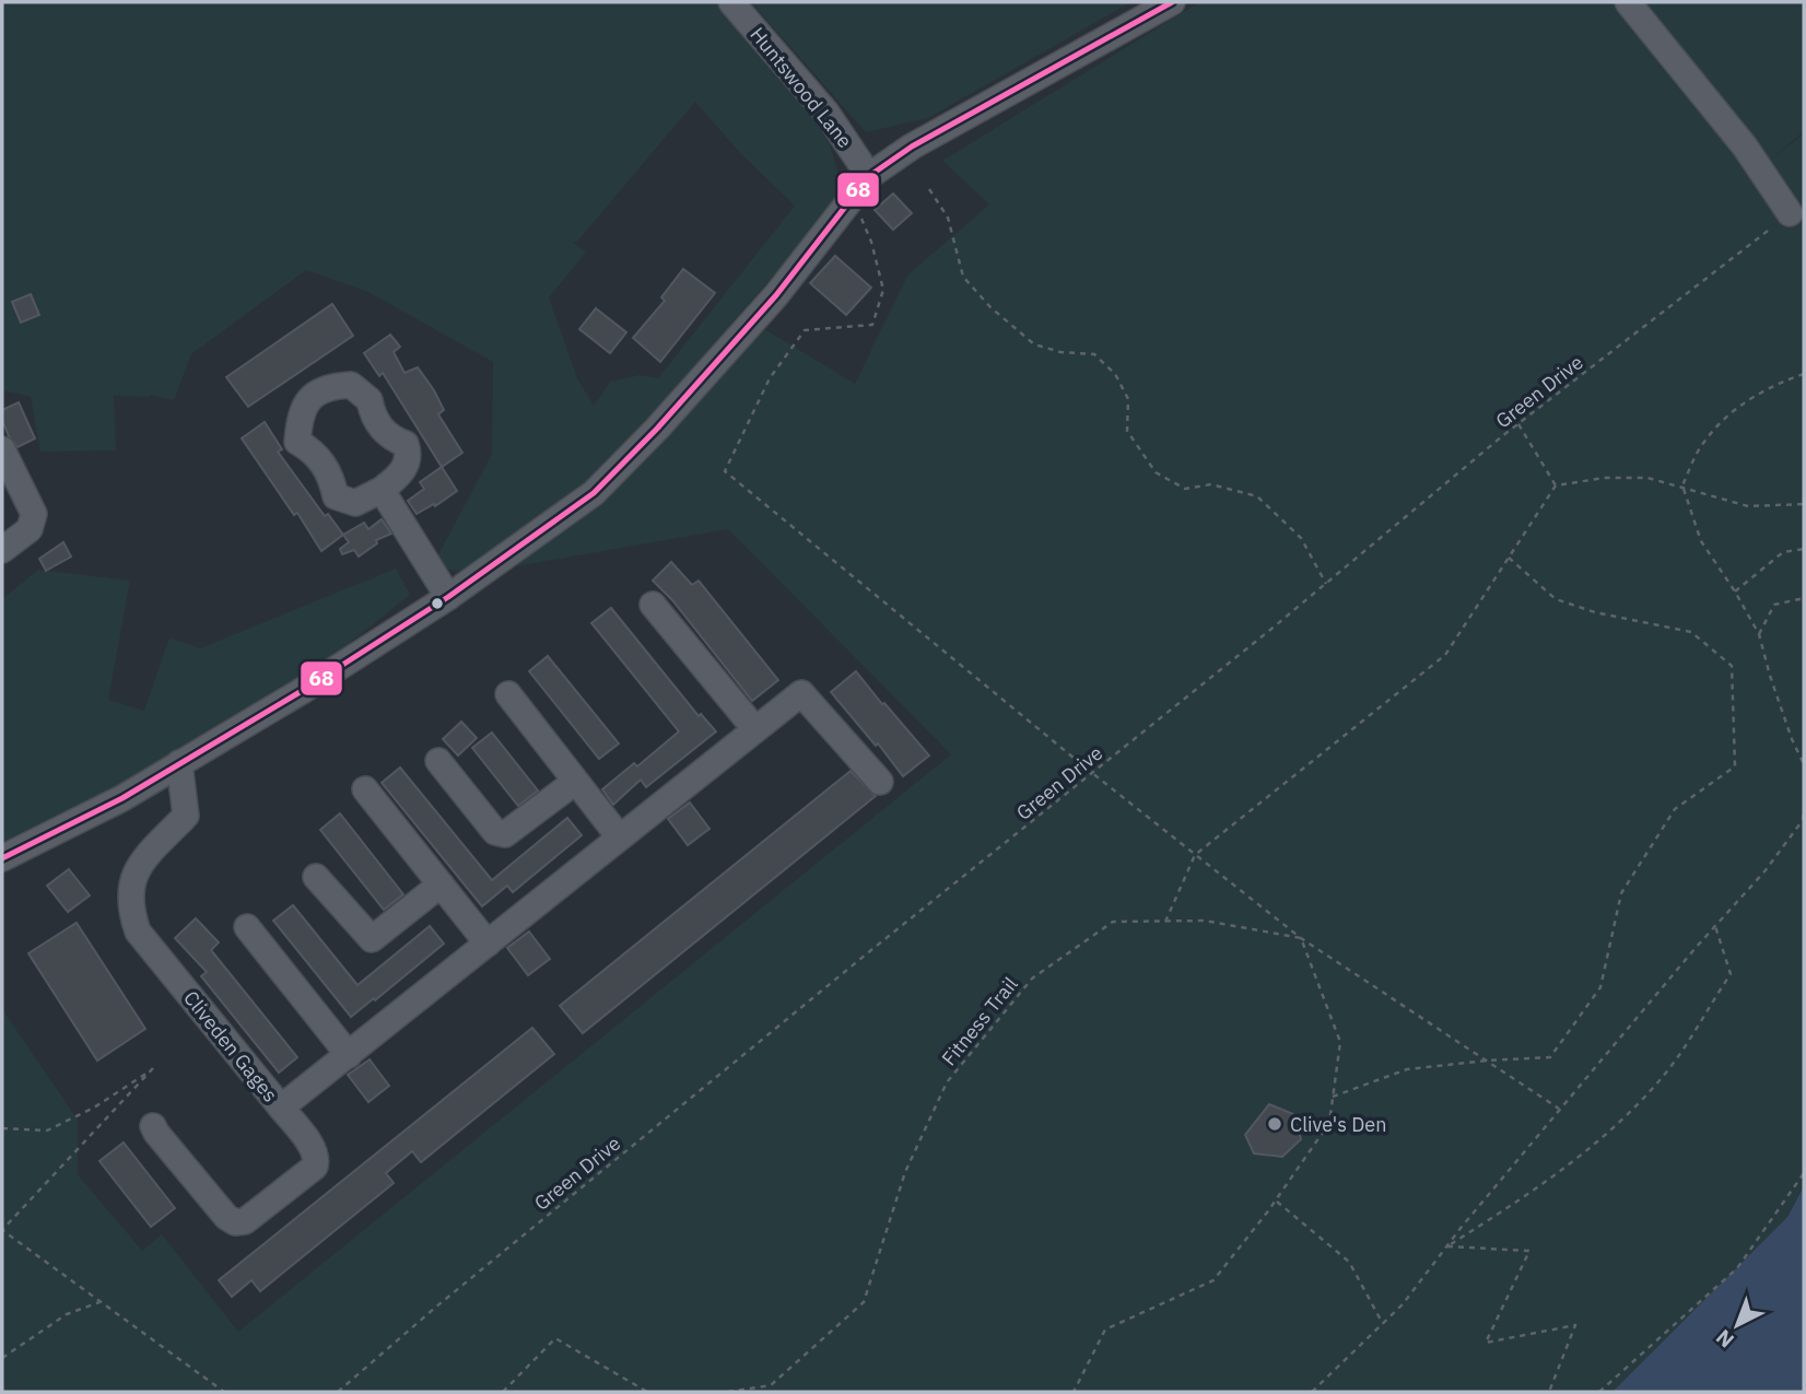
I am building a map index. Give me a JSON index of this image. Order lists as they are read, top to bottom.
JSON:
{
  "streets": {
    "street": ["Huntswood Lane", "Cliveden Gages"],
    "path": ["Green Drive", "Fitness Trail"]
  },
  "places": ["Clive's Den"],
  "lines": ["transit line 68"],
  "north": "bottom left"
}
